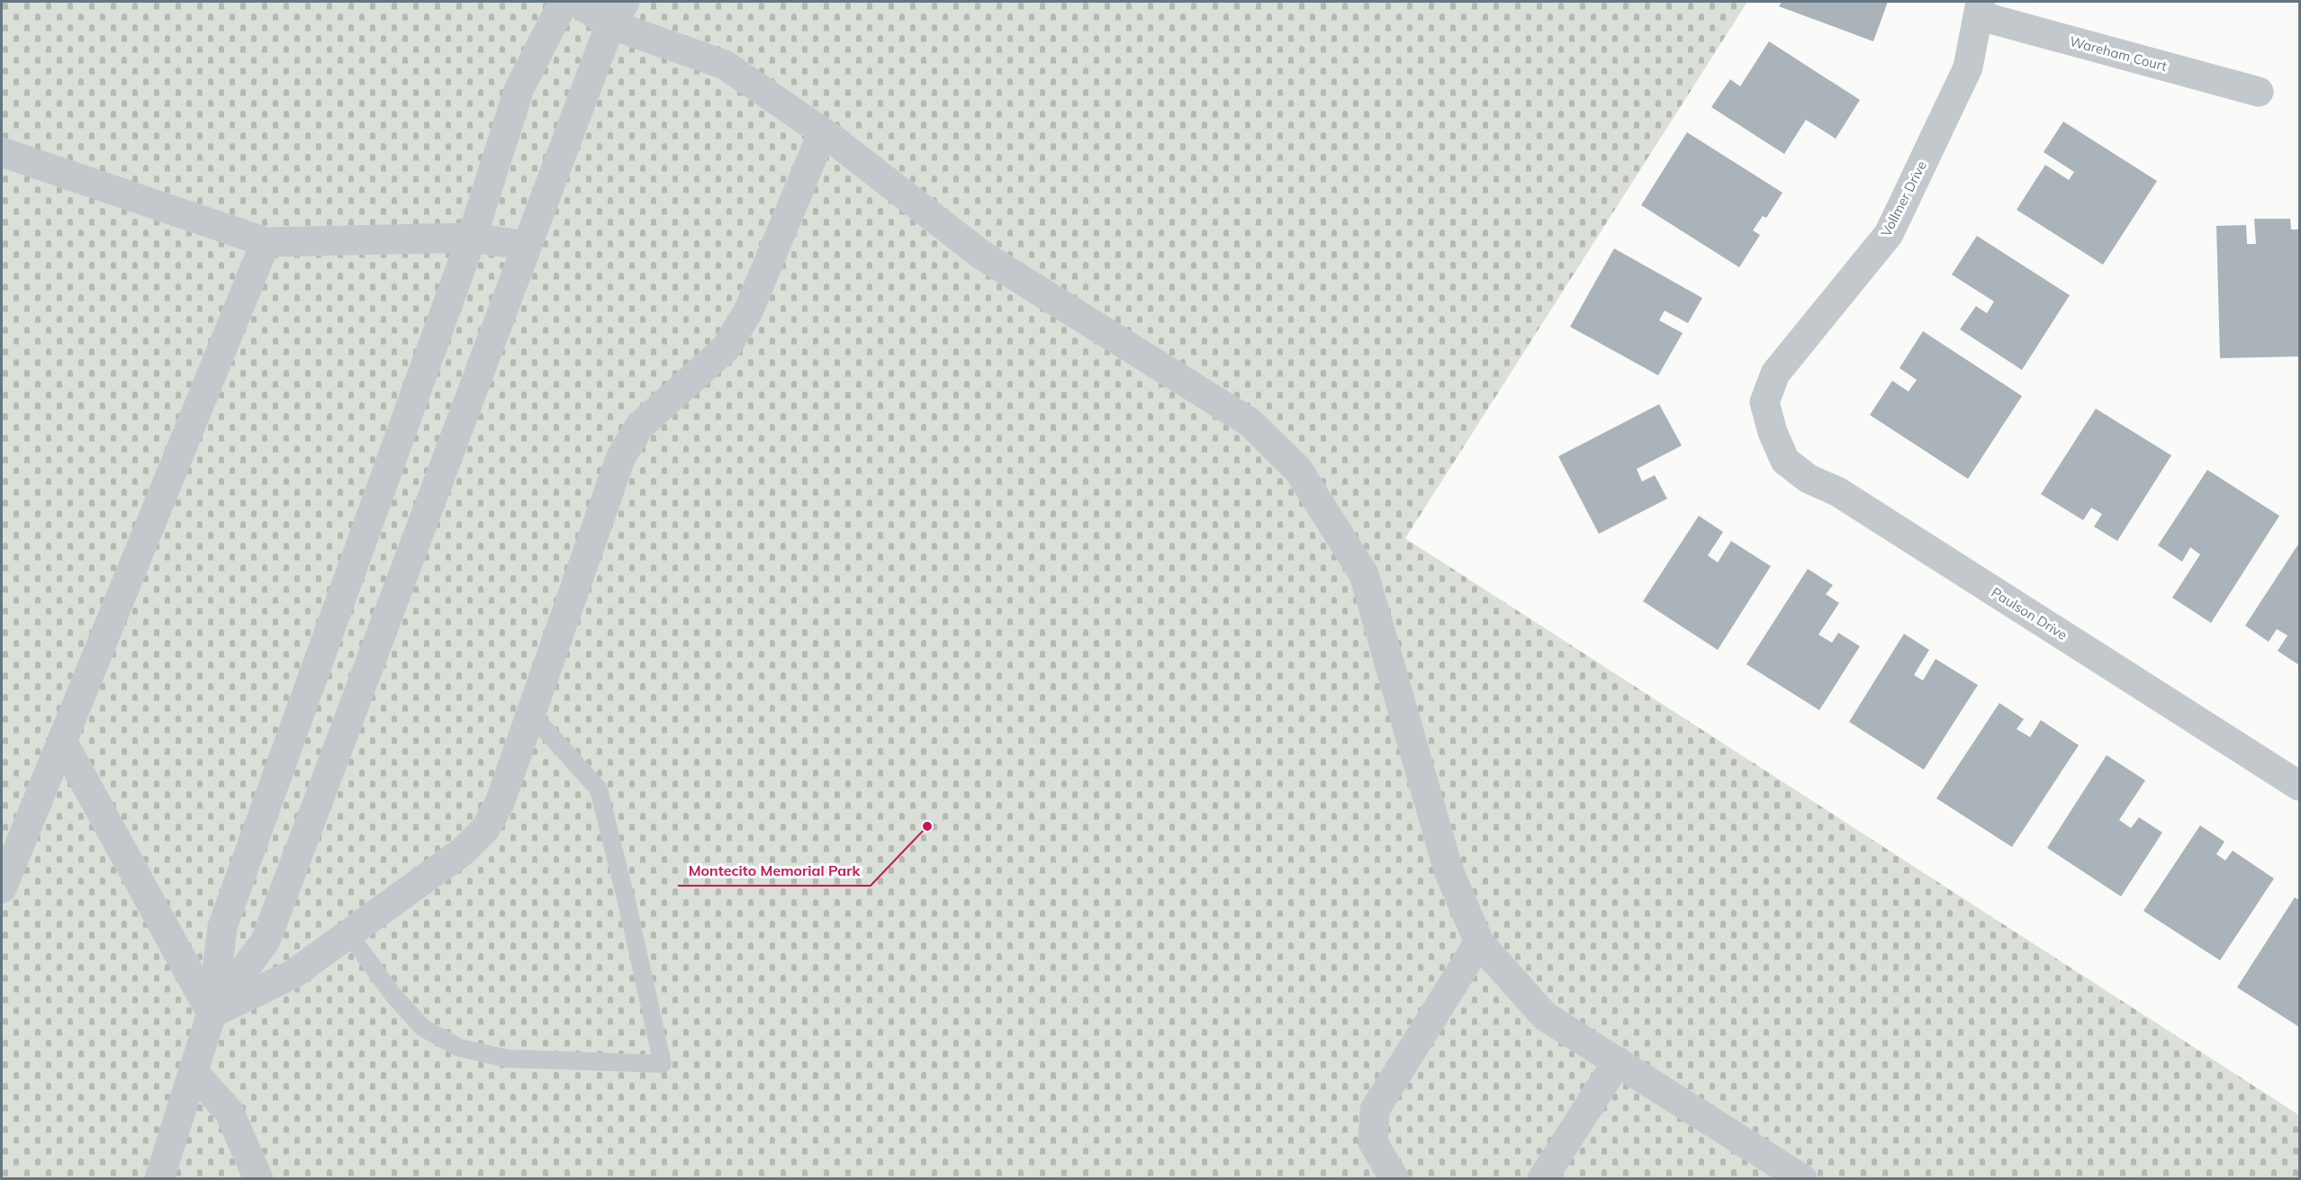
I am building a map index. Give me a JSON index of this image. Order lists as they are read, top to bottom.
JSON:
{
  "streets": {
    "street": ["Wareham Court", "Vollmer Drive", "Paulson Drive"]
  },
  "crossings": [
    ["Wareham Court", "Vollmer Drive"],
    ["Vollmer Drive", "Paulson Drive"]
  ],
  "places": ["Montecito Memorial Park"]
}
